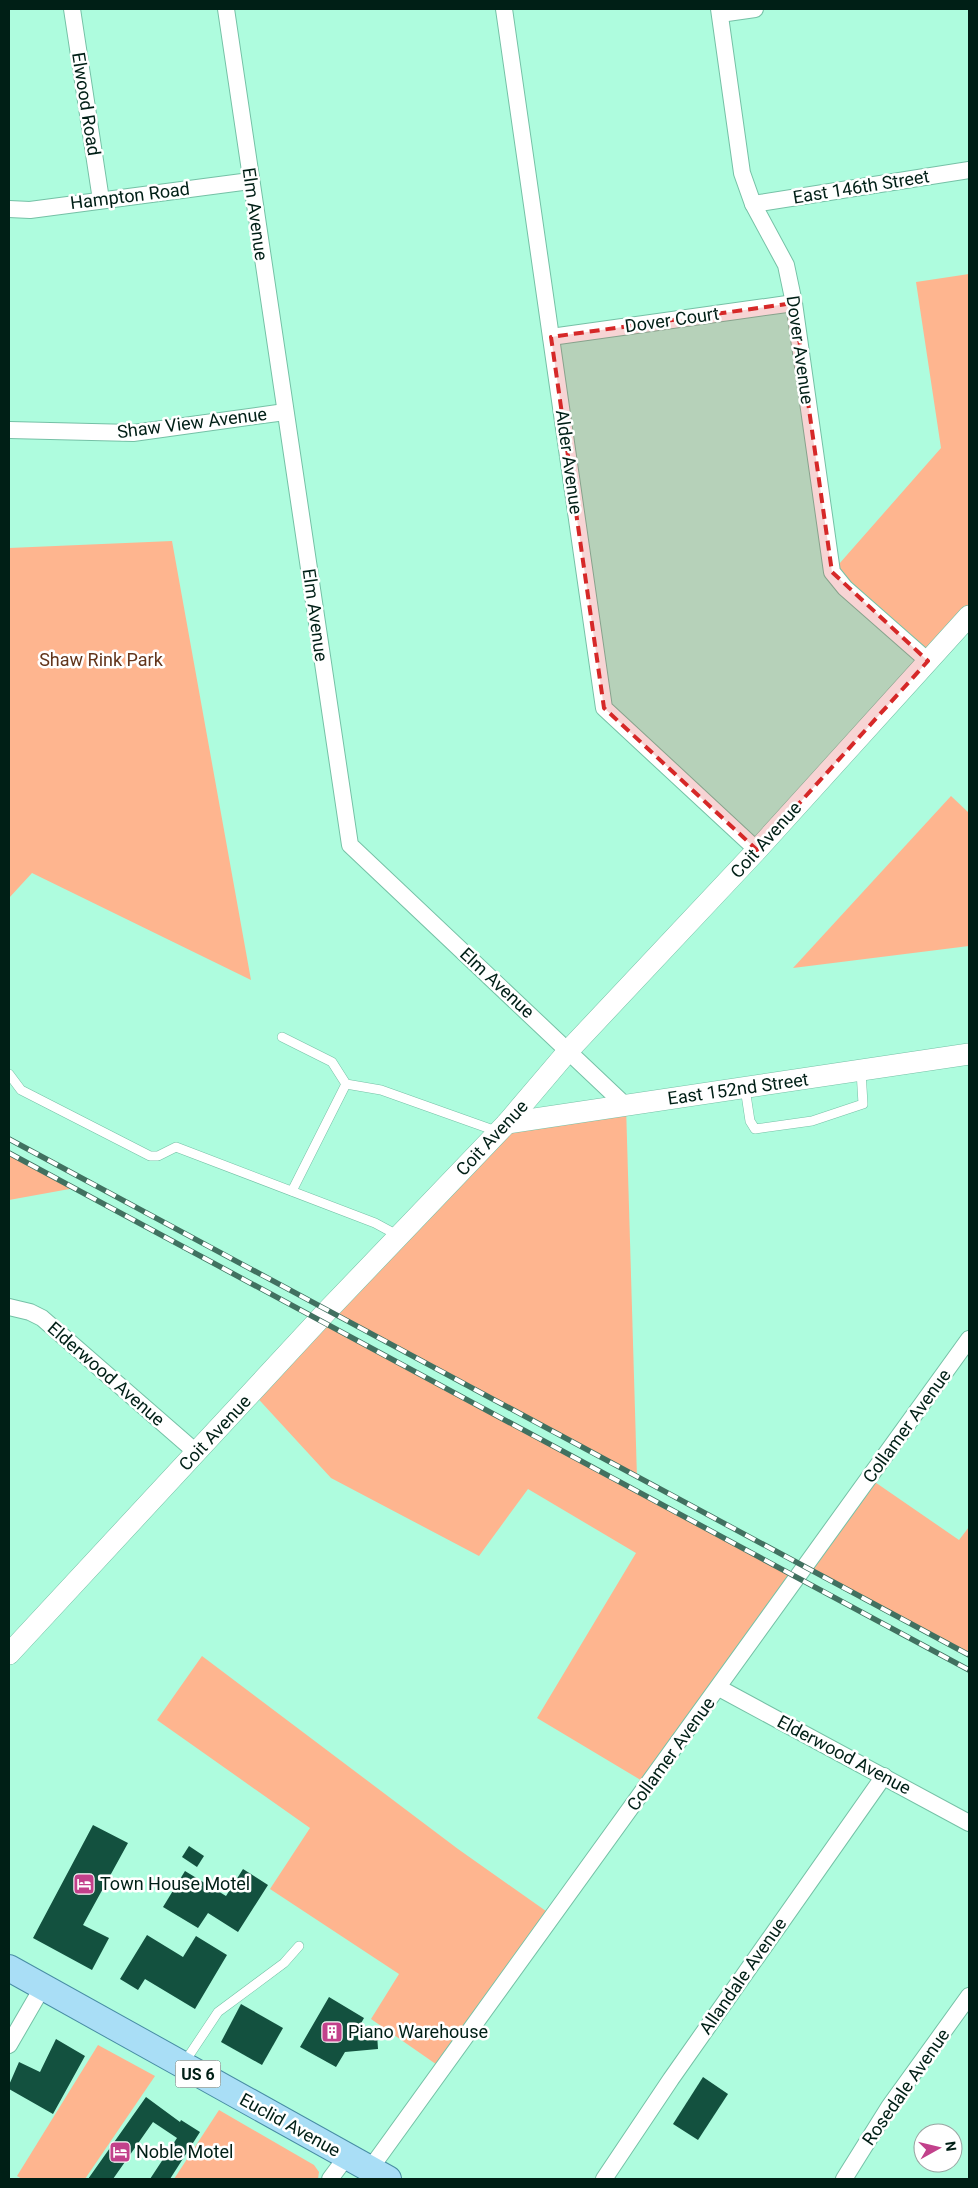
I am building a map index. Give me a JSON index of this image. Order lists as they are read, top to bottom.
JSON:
{
  "streets": {
    "main road": ["US 6", "Euclid Avenue"],
    "street": [
      "Elwood Road",
      "East 146th Street",
      "Hampton Road",
      "Elm Avenue",
      "Dover Court",
      "Dover Avenue",
      "Shaw View Avenue",
      "Alder Avenue",
      "Coit Avenue",
      "East 152nd Street",
      "Elderwood Avenue",
      "Collamer Avenue",
      "Allandale Avenue",
      "Rosedale Avenue"
    ]
  },
  "crossings": [
    ["Elwood Road", "Hampton Road"],
    ["East 146th Street", "Dover Avenue"],
    ["Hampton Road", "Elm Avenue"],
    ["Elm Avenue", "Shaw View Avenue"],
    ["Elm Avenue", "Coit Avenue"],
    ["Elm Avenue", "East 152nd Street"],
    ["Dover Court", "Dover Avenue"],
    ["Dover Court", "Alder Avenue"],
    ["Dover Avenue", "Coit Avenue"],
    ["Alder Avenue", "Coit Avenue"],
    ["Coit Avenue", "East 152nd Street"],
    ["Coit Avenue", "Elderwood Avenue"],
    ["Elderwood Avenue", "Collamer Avenue"],
    ["Elderwood Avenue", "Allandale Avenue"],
    ["Collamer Avenue", "Euclid Avenue"]
  ],
  "parks": ["Shaw Rink Park"],
  "places": {
    "hotel": ["Town House Motel", "Noble Motel"],
    "building": ["Piano Warehouse"]
  },
  "north": "right"
}
